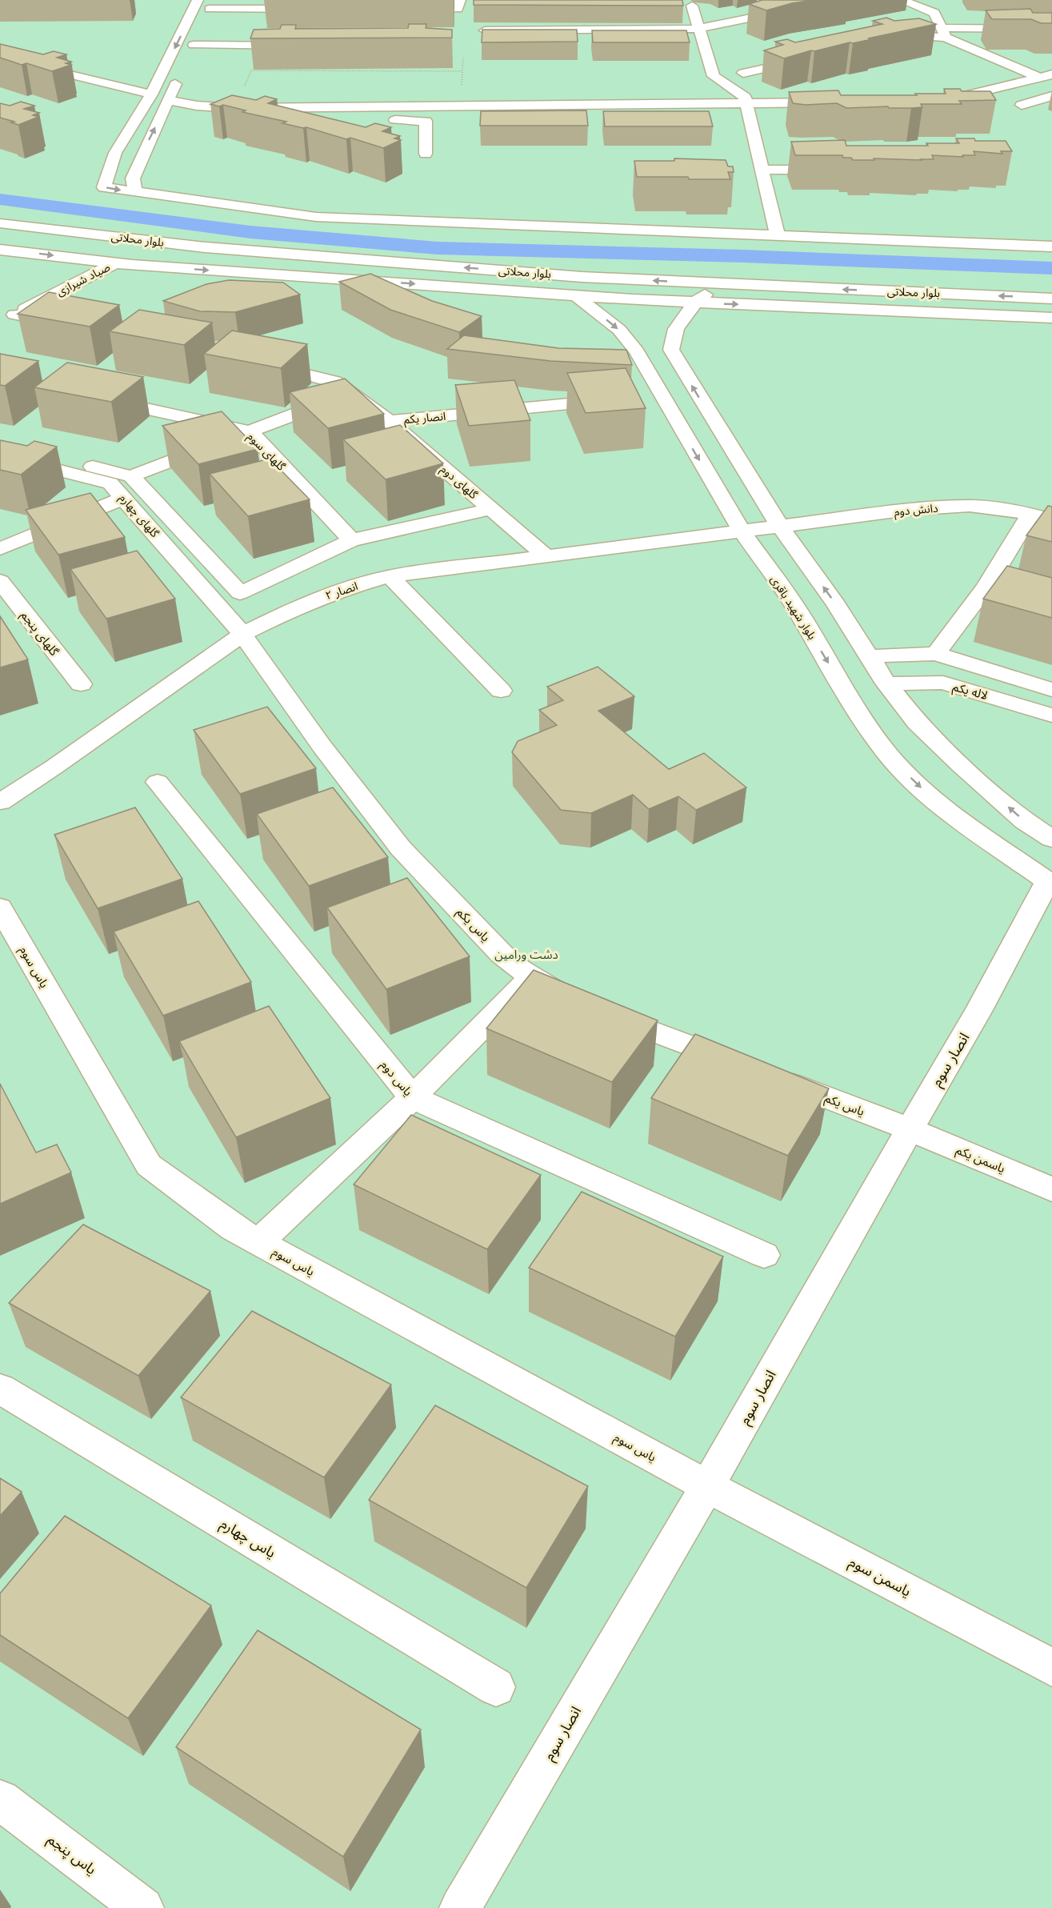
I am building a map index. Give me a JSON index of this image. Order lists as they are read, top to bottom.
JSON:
{
  "streets": {
    "street": [
      "بلوار محلاتی",
      "صیاد شیرازی",
      "انصار یکم",
      "گلهای سوم",
      "گلهای دوم",
      "دانش دوم",
      "گلهای چهارم",
      "انصار ۲",
      "بلوار شهید باقری",
      "گلهای پنجم",
      "لاله یکم",
      "یاس یکم",
      "یاس سوم",
      "انصار سوم",
      "یاس دوم",
      "یاسمن یکم",
      "یاس چهارم",
      "یاسمن سوم",
      "یاس پنجم"
    ]
  },
  "crossings": [
    ["بلوار محلاتی", "صیاد شیرازی"],
    ["بلوار محلاتی", "بلوار شهید باقری"],
    ["انصار یکم", "گلهای دوم"],
    ["گلهای دوم", "انصار ۲"],
    ["دانش دوم", "انصار ۲"],
    ["دانش دوم", "بلوار شهید باقری"],
    ["گلهای چهارم", "انصار ۲"],
    ["گلهای چهارم", "یاس یکم"],
    ["انصار ۲", "بلوار شهید باقری"],
    ["انصار ۲", "یاس یکم"],
    ["بلوار شهید باقری", "انصار سوم"],
    ["یاس یکم", "انصار سوم"],
    ["یاس یکم", "یاسمن یکم"],
    ["یاس سوم", "انصار سوم"],
    ["یاس سوم", "یاسمن سوم"],
    ["انصار سوم", "یاسمن یکم"],
    ["انصار سوم", "یاسمن سوم"]
  ],
  "parks": ["دشت ورامین"]
}
